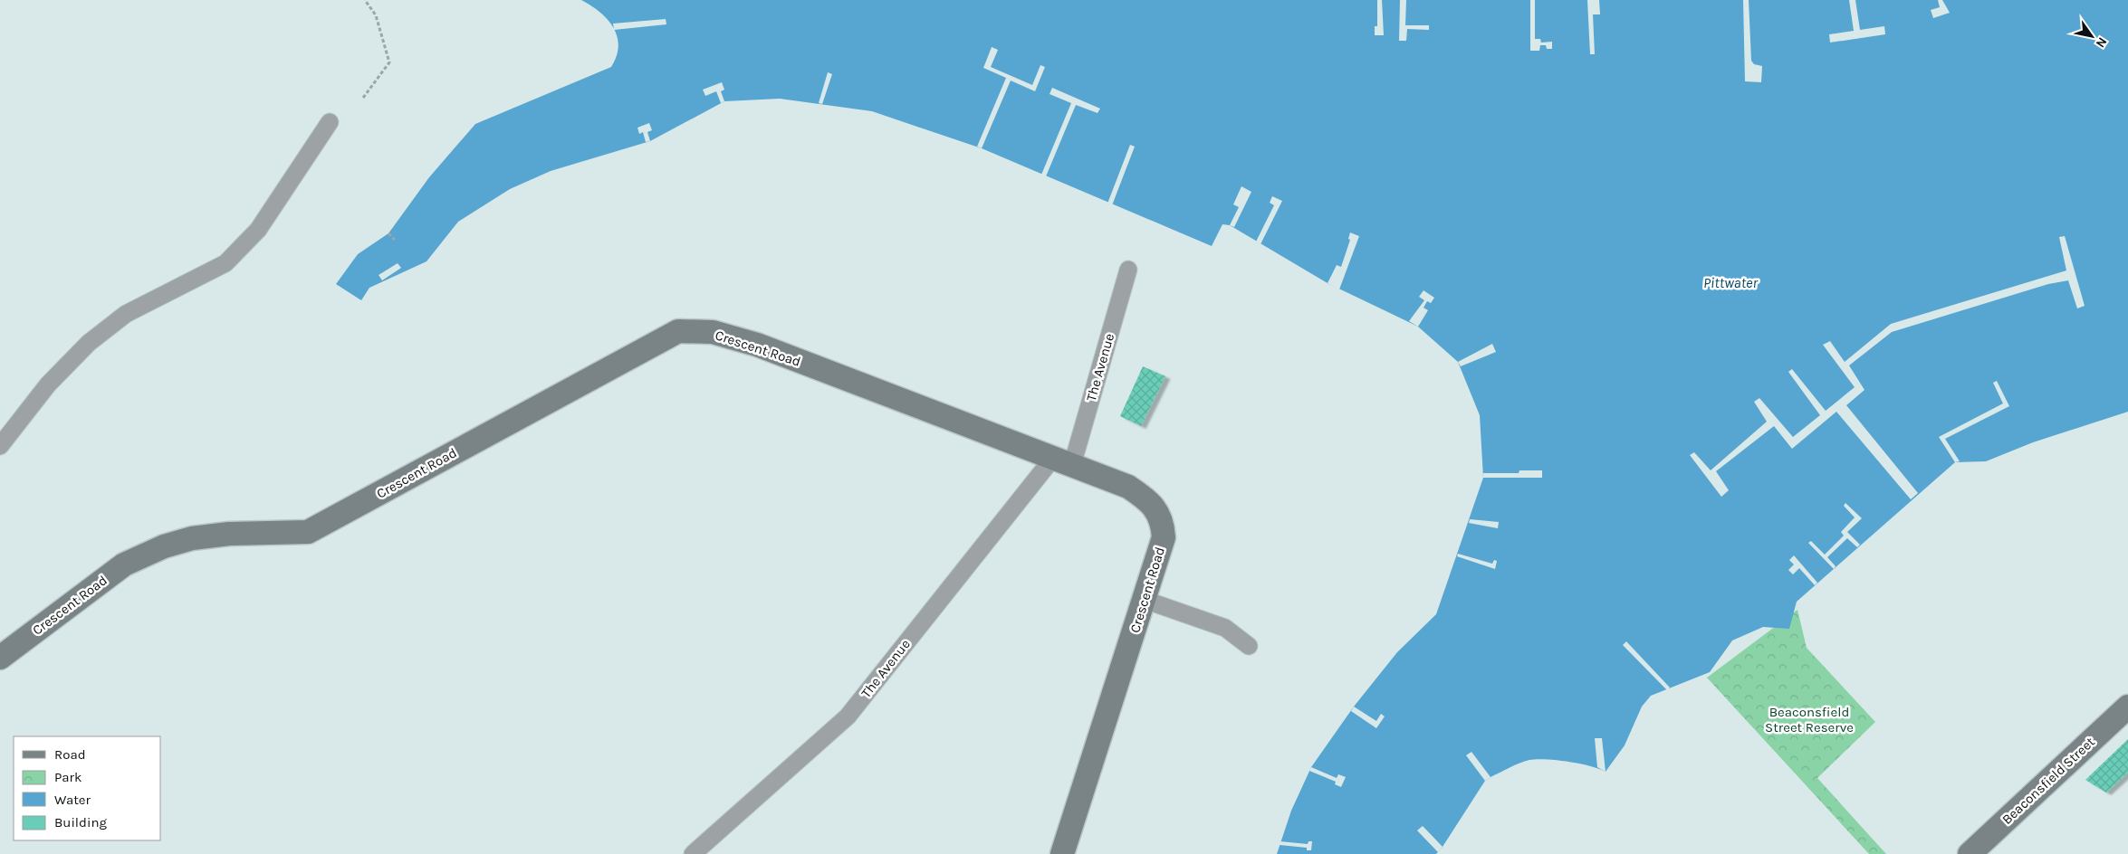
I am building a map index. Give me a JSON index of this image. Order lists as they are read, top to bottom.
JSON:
{
  "streets": {
    "street": ["Crescent Road", "The Avenue", "Beaconsfield Street"]
  },
  "crossings": [
    ["Crescent Road", "The Avenue"]
  ],
  "water": ["Pittwater"],
  "parks": ["Beaconsfield Street Reserve"],
  "legend": [
    "Road",
    "Park",
    "Water",
    "Building"
  ],
  "north": "bottom right"
}
